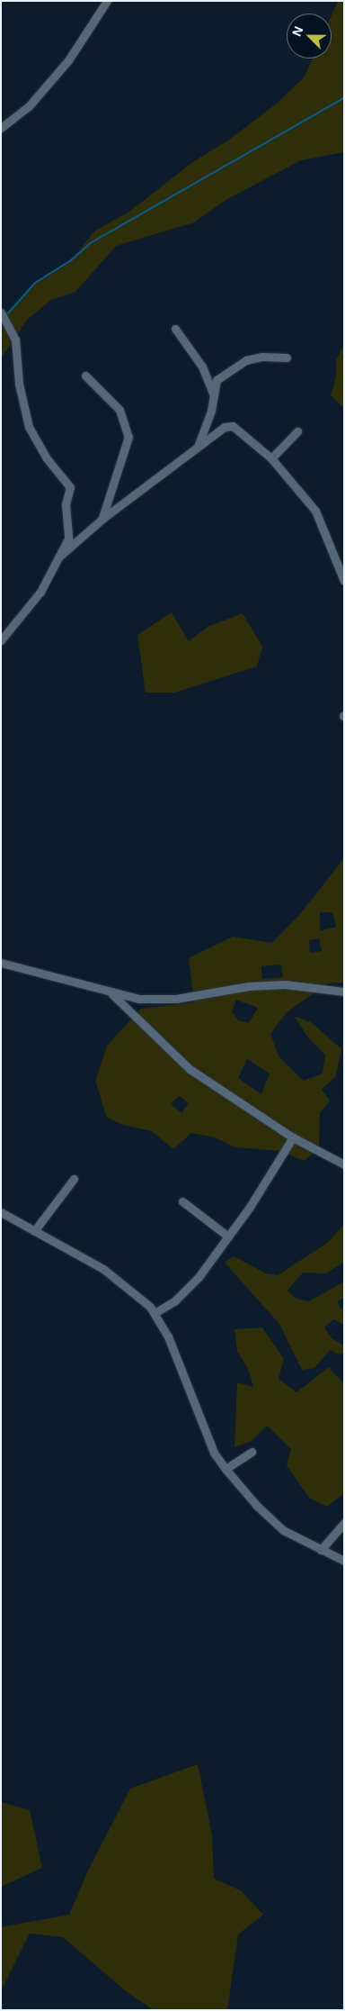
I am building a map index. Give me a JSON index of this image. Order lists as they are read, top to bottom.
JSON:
{
  "north": "top left"
}
